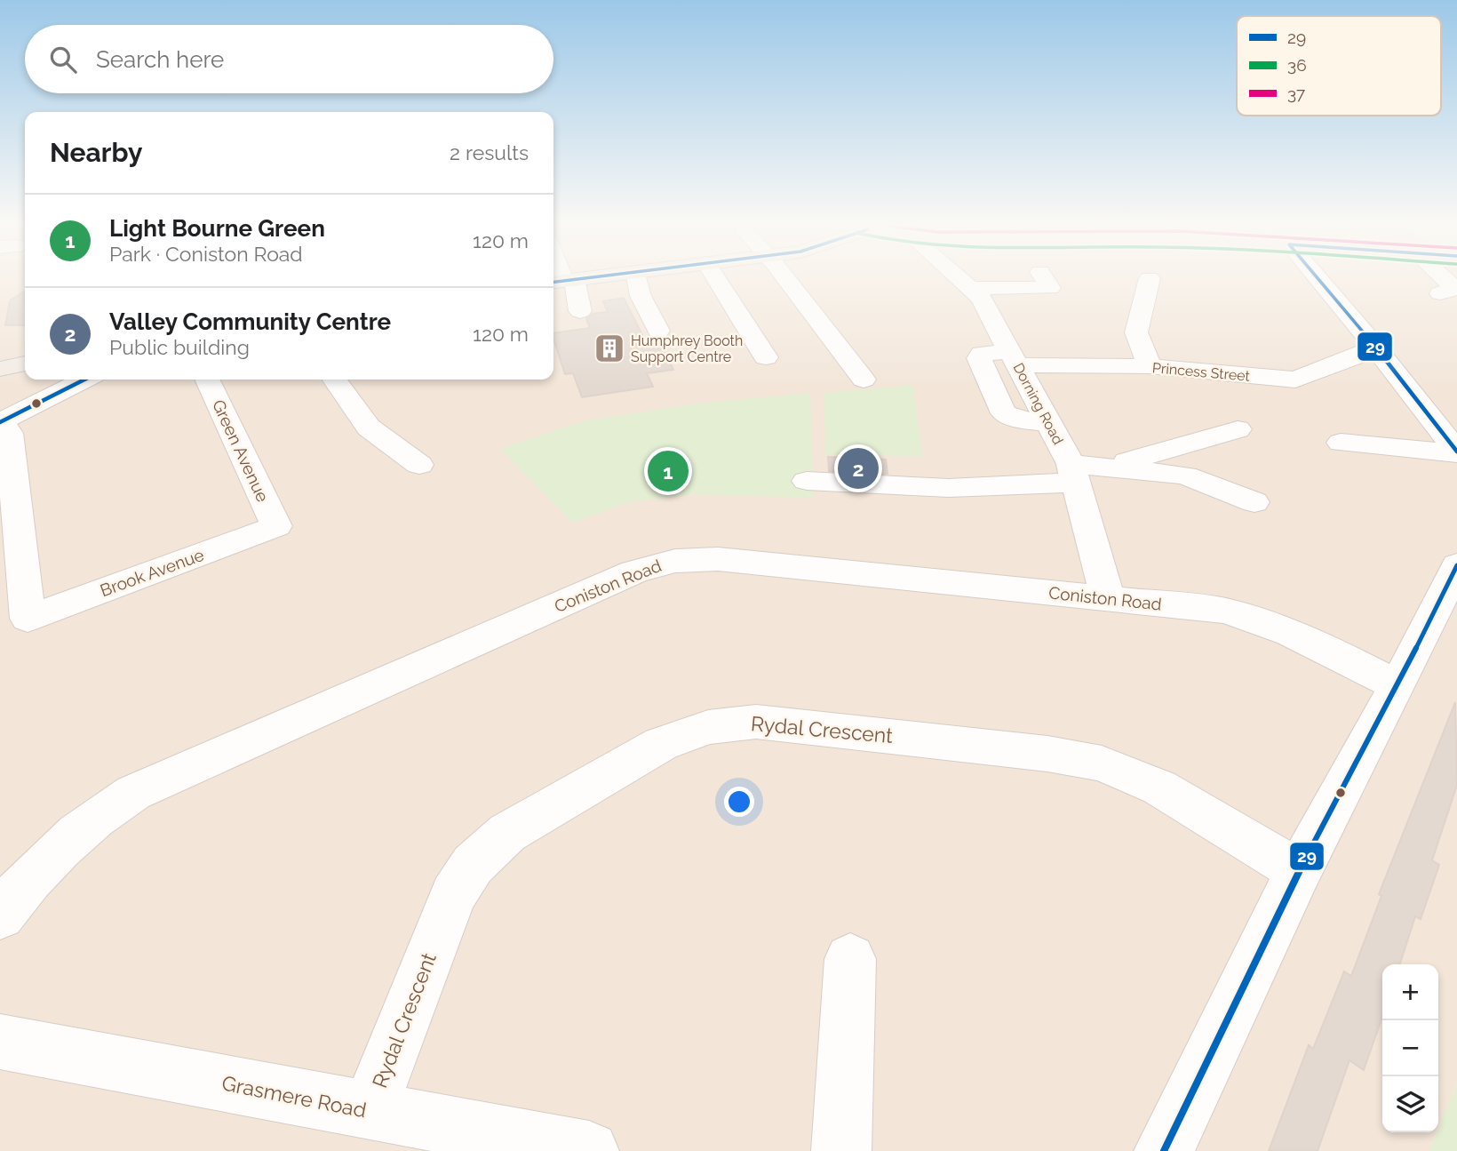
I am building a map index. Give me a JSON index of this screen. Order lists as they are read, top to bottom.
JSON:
{
  "streets": {
    "street": [
      "Princess Street",
      "Dorning Road",
      "Green Avenue",
      "Brook Avenue",
      "Coniston Road",
      "Rydal Crescent",
      "Grasmere Road"
    ]
  },
  "crossings": [
    ["Princess Street", "Dorning Road"],
    ["Dorning Road", "Coniston Road"],
    ["Green Avenue", "Brook Avenue"],
    ["Rydal Crescent", "Grasmere Road"]
  ],
  "places": {
    "building": ["Humphrey Booth Support Centre"]
  },
  "lines": ["transit line 29"],
  "legend": ["29", "36", "37"],
  "page": {
    "search": "Search here",
    "heading": ["Nearby", "2 results"],
    "list": [
      {
        "mark": "1",
        "name": "Light Bourne Green",
        "note": "Park · Coniston Road",
        "value": "120 m"
      },
      {
        "mark": "2",
        "name": "Valley Community Centre",
        "note": "Public building",
        "value": "120 m"
      }
    ],
    "pins": ["2", "1"],
    "map_buttons": ["+", "−"]
  }
}
